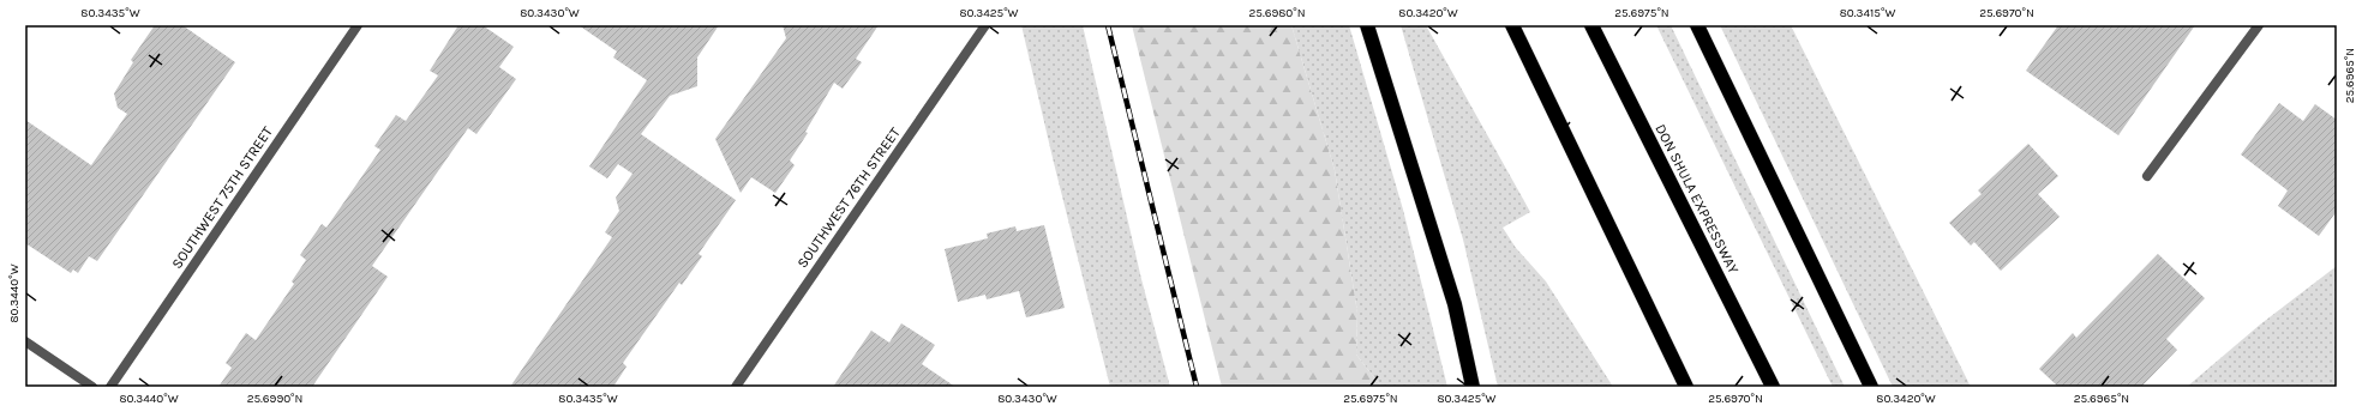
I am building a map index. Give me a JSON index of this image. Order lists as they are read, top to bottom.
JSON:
{
  "streets": {
    "highway": ["DON SHULA EXPRESSWAY"],
    "street": ["SOUTHWEST 75TH STREET", "SOUTHWEST 76TH STREET"]
  },
  "coordinates": [
    "80.3435°W",
    "80.3430°W",
    "80.3425°W",
    "25.6980°N",
    "80.3420°W",
    "25.6975°N",
    "80.3415°W",
    "25.6970°N",
    "25.6965°N",
    "80.3440°W",
    "25.6990°N"
  ]
}
